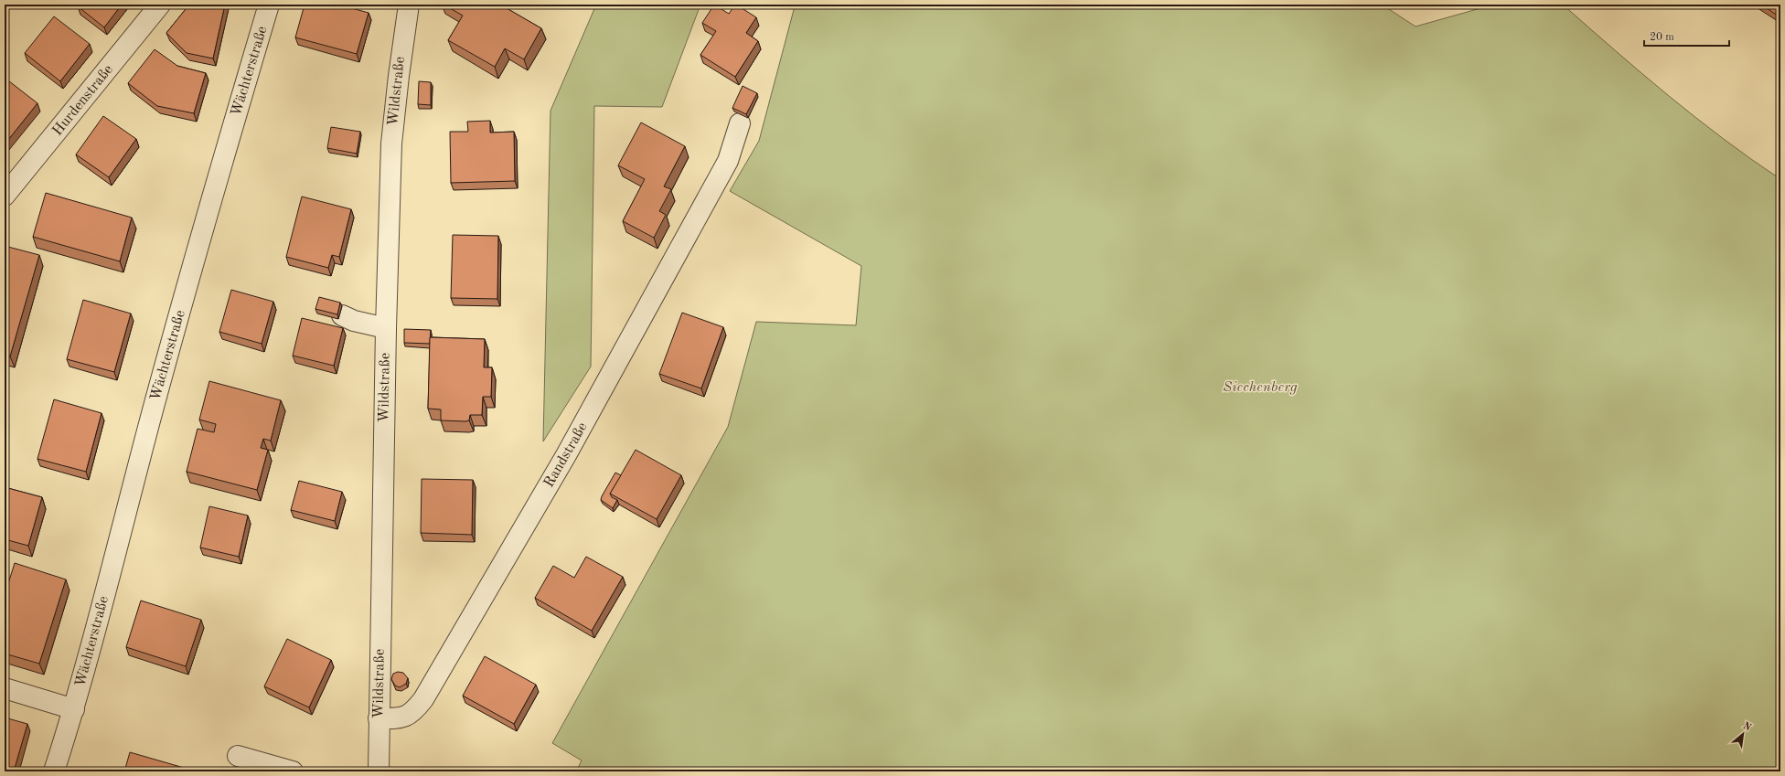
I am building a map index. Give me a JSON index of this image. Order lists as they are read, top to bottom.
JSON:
{
  "streets": {
    "street": [
      "Wächterstraße",
      "Wildstraße",
      "Hurdenstraße",
      "Randstraße"
    ]
  },
  "crossings": [
    ["Wildstraße", "Randstraße"]
  ],
  "parks": ["Siechenberg"],
  "scale_bar": "20 m",
  "north": "top right"
}
